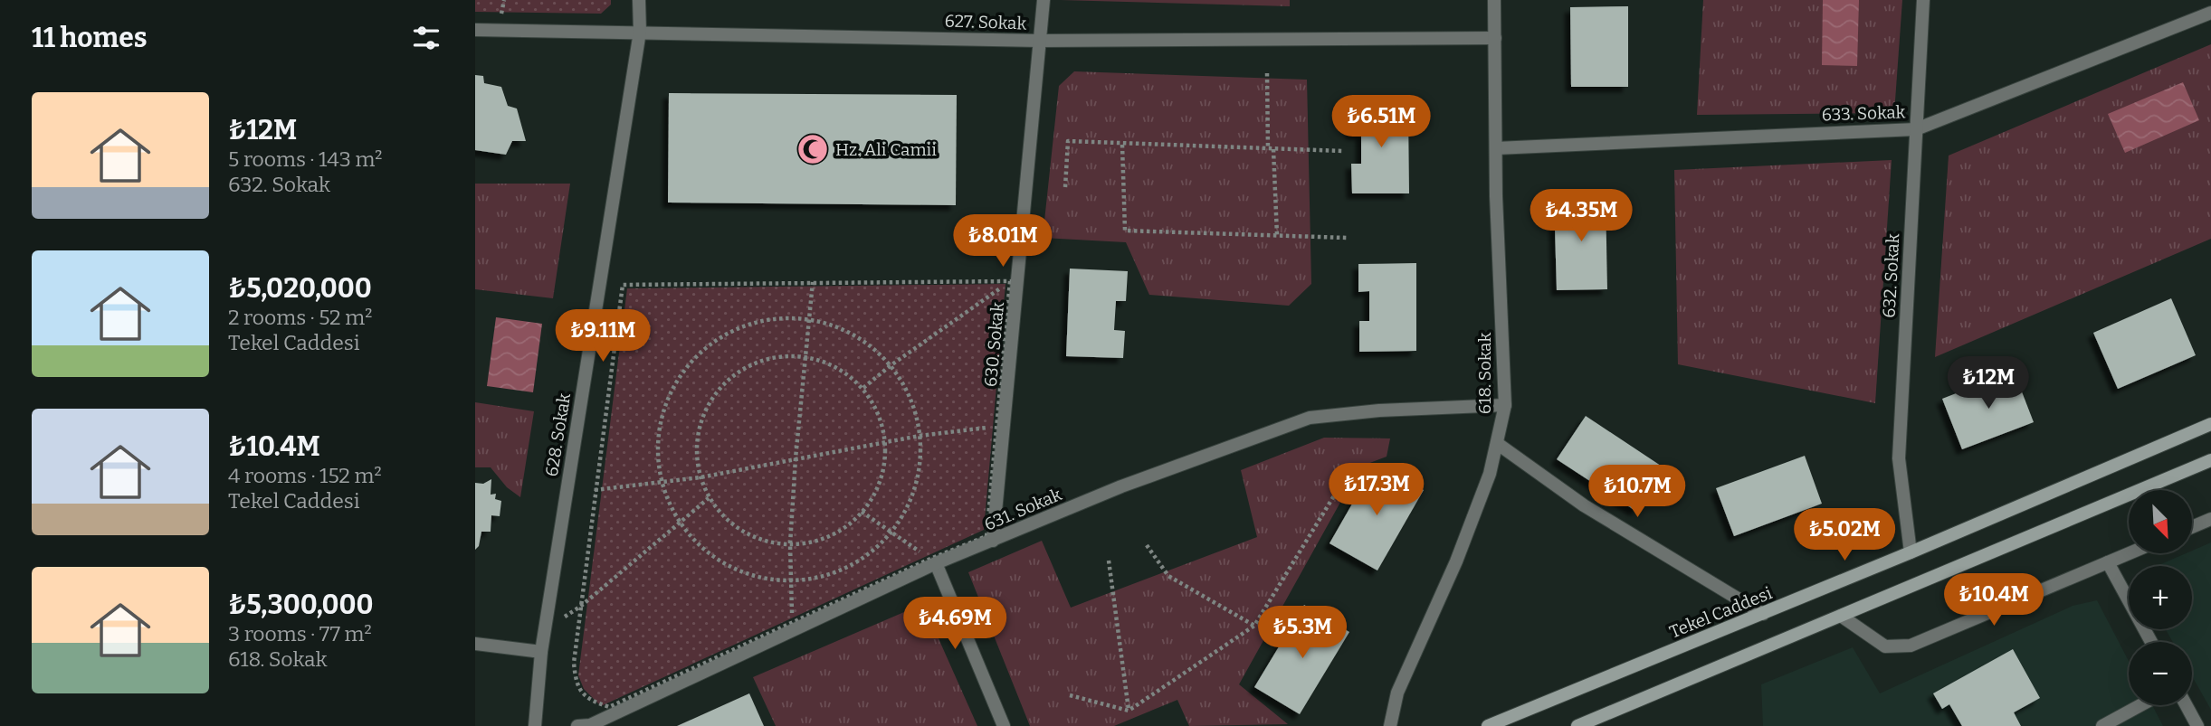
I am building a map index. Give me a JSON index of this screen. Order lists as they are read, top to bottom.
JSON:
{
  "streets": {
    "main road": ["Tekel Caddesi"],
    "street": [
      "627. Sokak",
      "633. Sokak",
      "632. Sokak",
      "630. Sokak",
      "618. Sokak",
      "628. Sokak",
      "631. Sokak"
    ]
  },
  "crossings": [
    ["627. Sokak", "630. Sokak"],
    ["627. Sokak", "618. Sokak"],
    ["627. Sokak", "628. Sokak"],
    ["633. Sokak", "632. Sokak"],
    ["633. Sokak", "618. Sokak"],
    ["632. Sokak", "Tekel Caddesi"],
    ["630. Sokak", "631. Sokak"],
    ["618. Sokak", "631. Sokak"]
  ],
  "places": {
    "mosque": ["Hz. Ali Camii"]
  },
  "north": "bottom right",
  "page": {
    "heading": "11 homes",
    "list": [
      {
        "name": "₺12M",
        "note": "5 rooms · 143 m² · 632. Sokak"
      },
      {
        "name": "₺5,020,000",
        "note": "2 rooms · 52 m² · Tekel Caddesi"
      },
      {
        "name": "₺10.4M",
        "note": "4 rooms · 152 m² · Tekel Caddesi"
      },
      {
        "name": "₺5,300,000",
        "note": "3 rooms · 77 m² · 618. Sokak"
      }
    ],
    "price": [
      "₺6.51M",
      "₺4.35M",
      "₺8.01M",
      "₺9.11M",
      "₺12M",
      "₺17.3M",
      "₺10.7M",
      "₺5.02M",
      "₺10.4M",
      "₺4.69M",
      "₺5.3M"
    ],
    "map_buttons": ["+", "−"]
  }
}
